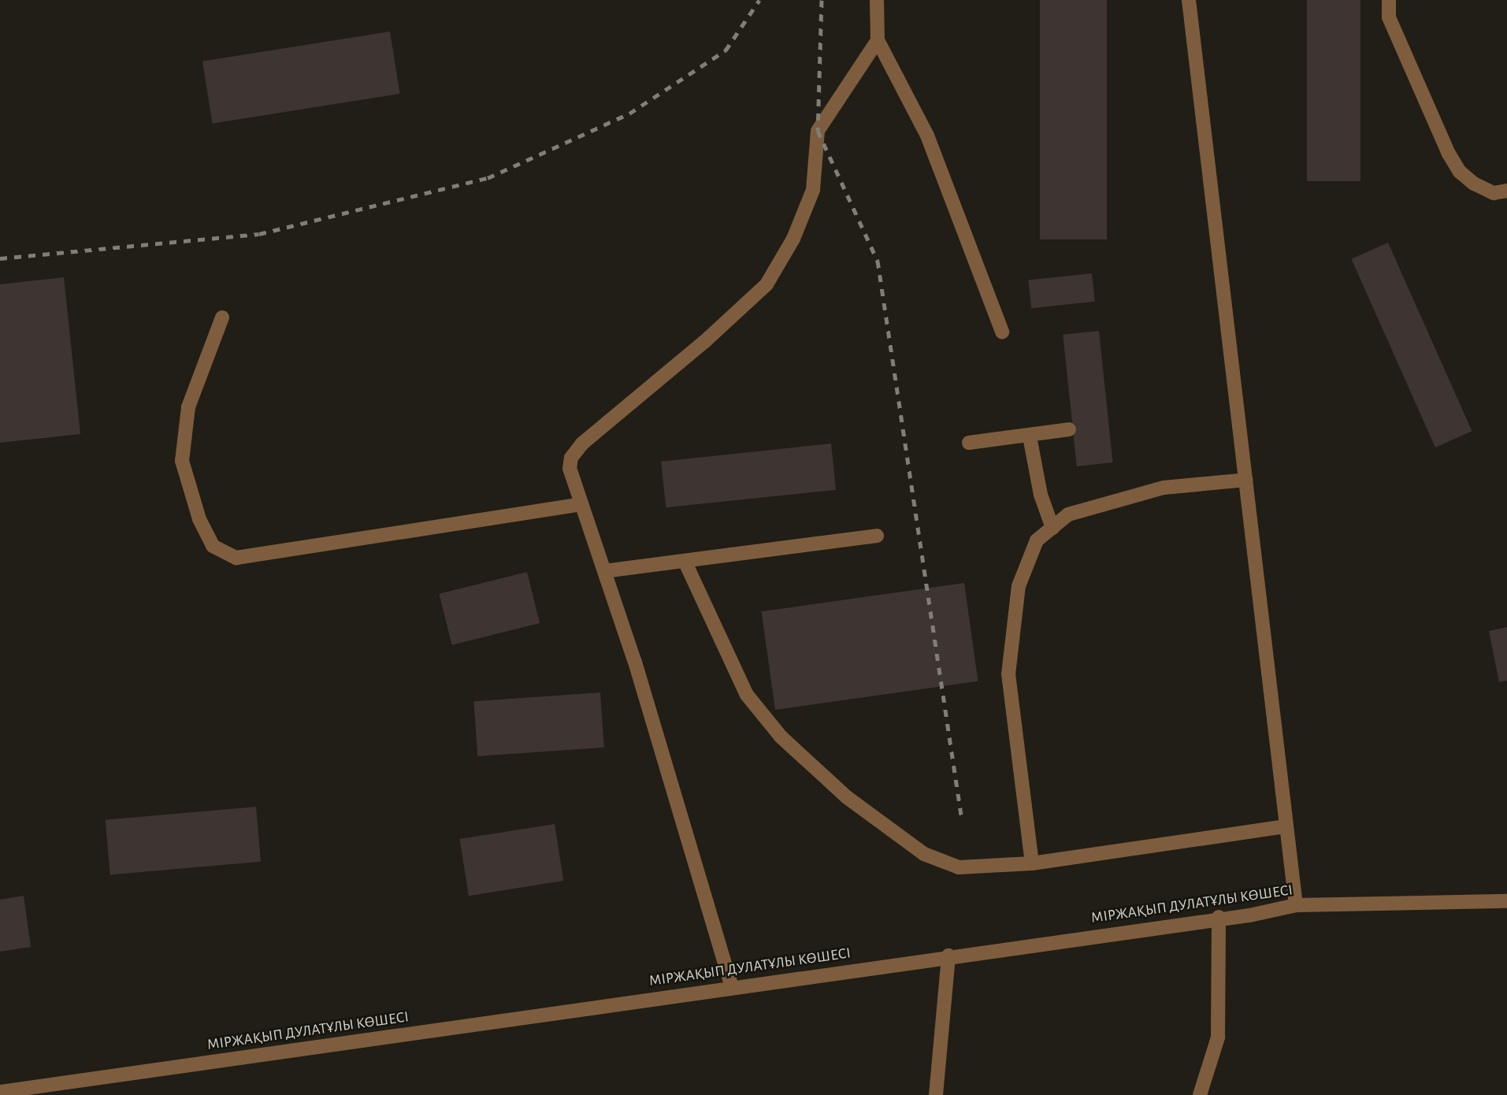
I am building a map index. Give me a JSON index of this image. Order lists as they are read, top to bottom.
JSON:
{
  "streets": {
    "street": ["МІРЖАҚЫП ДУЛАТҰЛЫ КӨШЕСІ"]
  }
}
